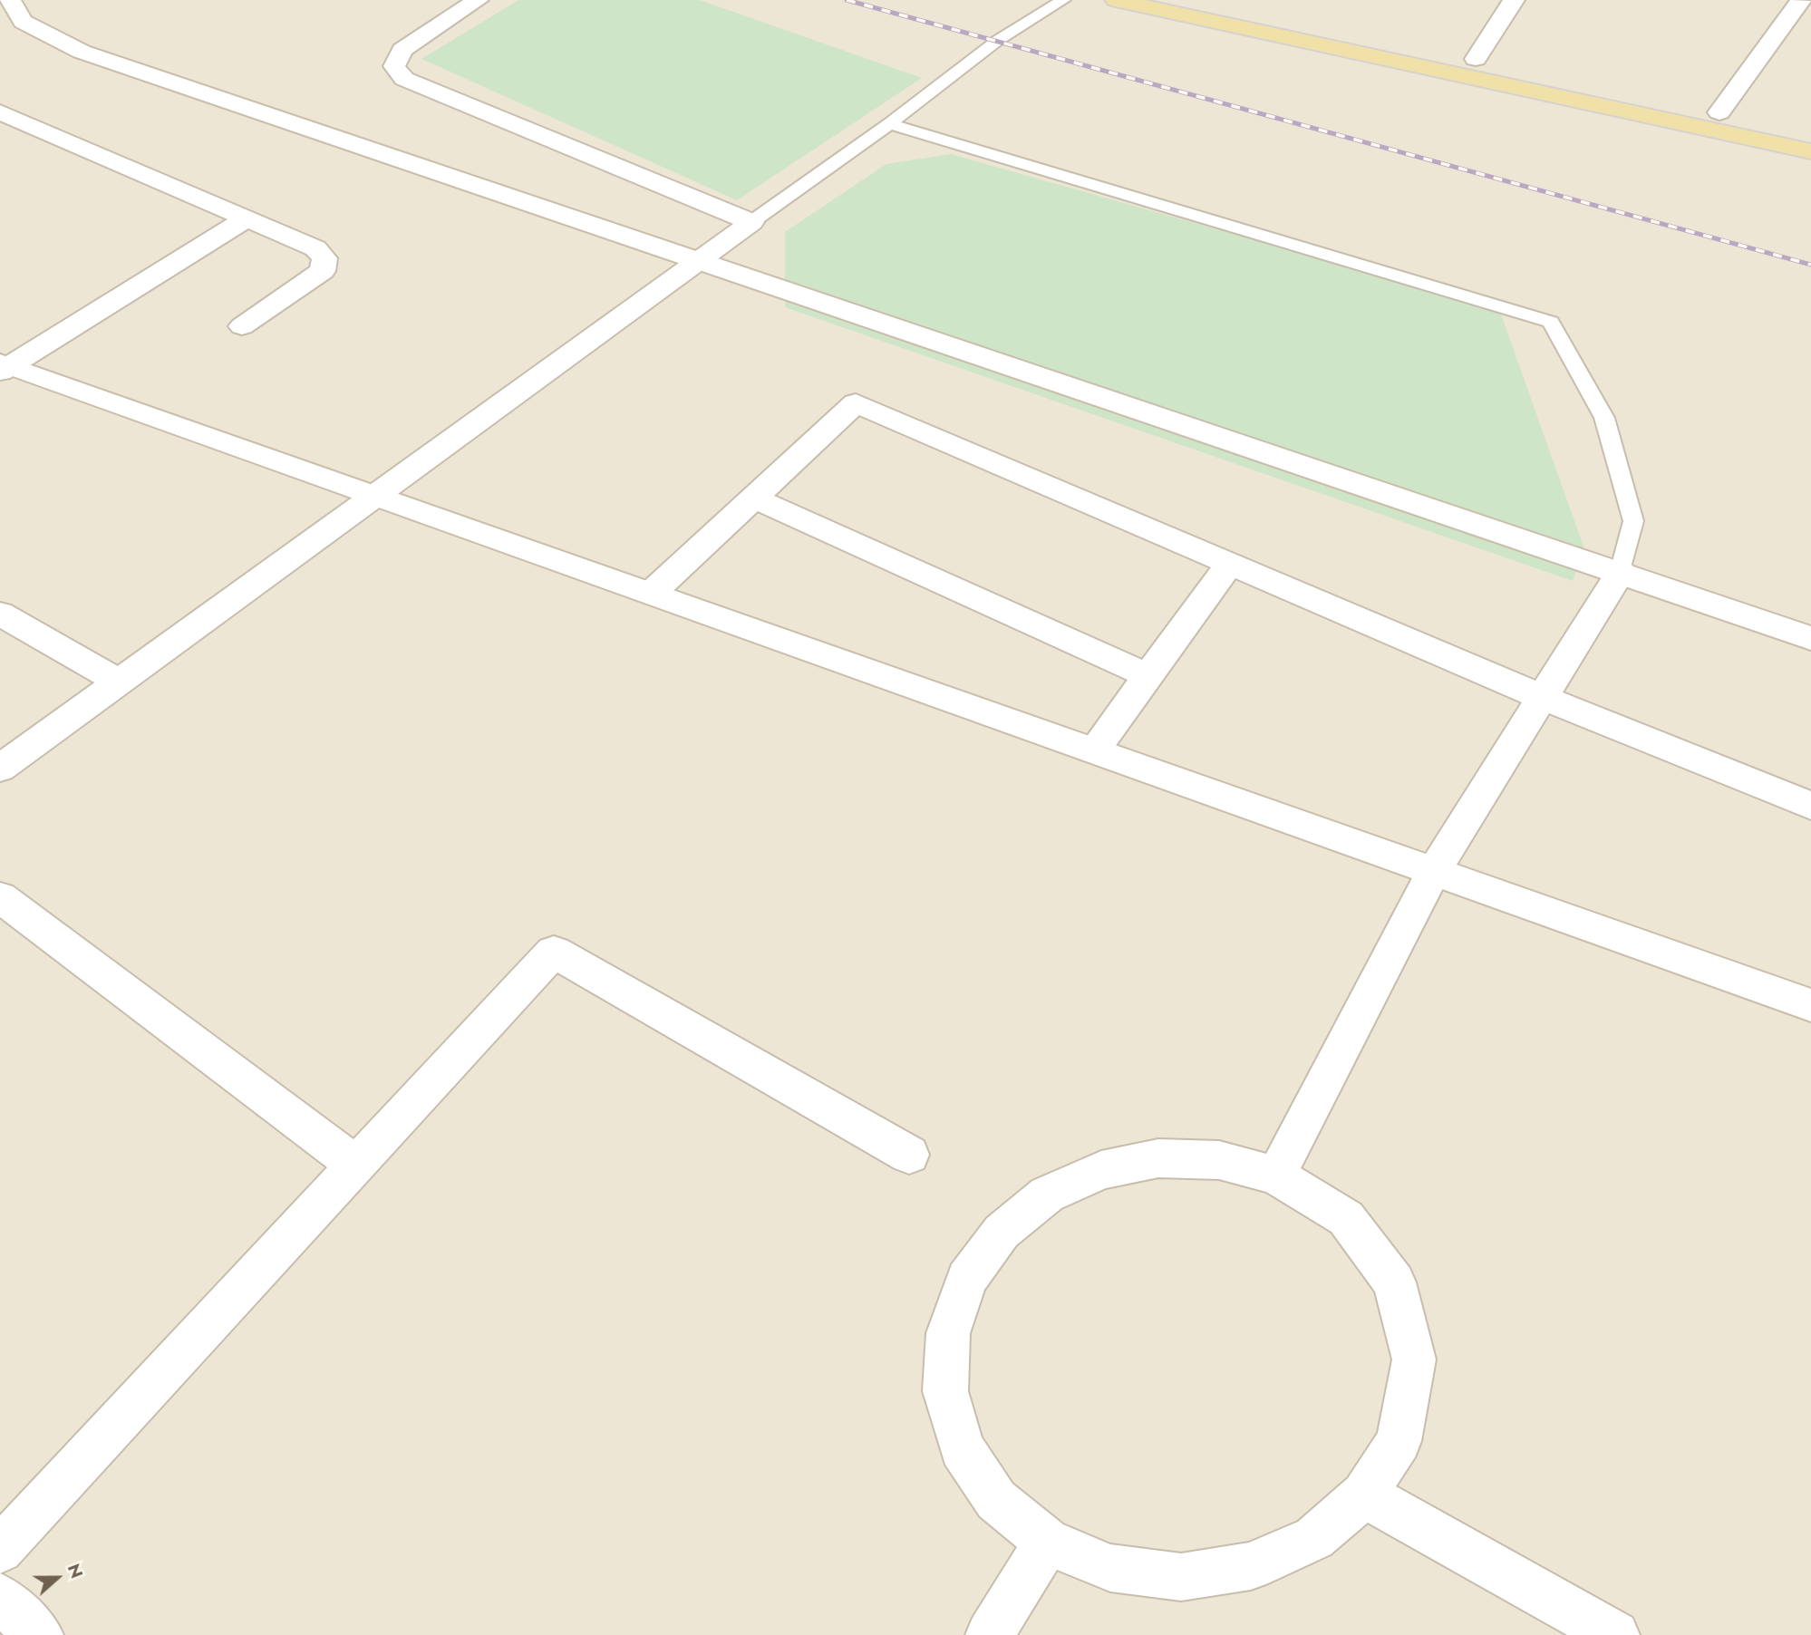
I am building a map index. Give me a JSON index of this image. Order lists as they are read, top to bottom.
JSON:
{
  "north": "right"
}
